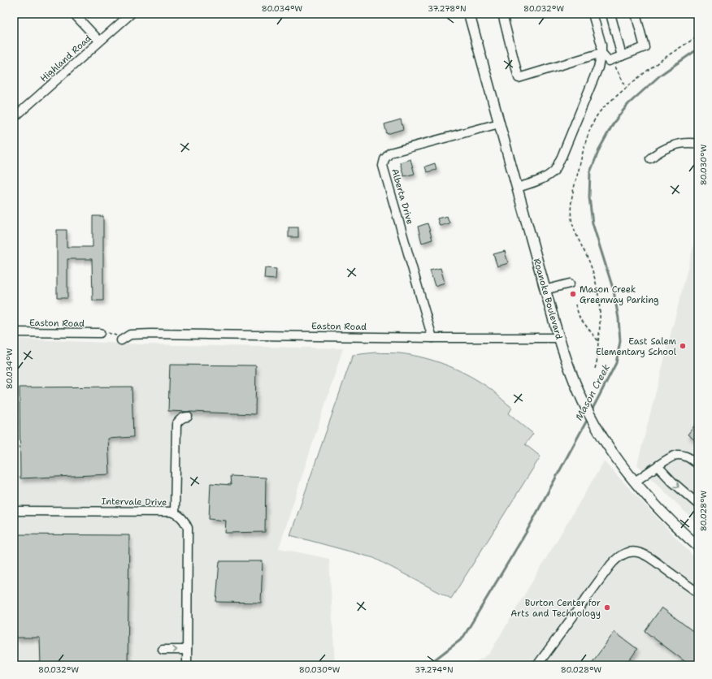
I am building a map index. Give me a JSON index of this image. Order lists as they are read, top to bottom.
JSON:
{
  "streets": {
    "main road": ["Roanoke Boulevard"],
    "street": [
      "Highland Road",
      "Alberta Drive",
      "Easton Road",
      "Intervale Drive"
    ]
  },
  "crossings": [
    ["Alberta Drive", "Roanoke Boulevard"],
    ["Alberta Drive", "Easton Road"],
    ["Roanoke Boulevard", "Easton Road"]
  ],
  "water": ["Mason Creek"],
  "places": ["Mason Creek Greenway Parking", "East Salem Elementary School", "Burton Center for Arts and Technology"],
  "coordinates": [
    "80.034°W",
    "37.278°N",
    "80.032°W",
    "80.030°W",
    "80.028°W",
    "37.274°N"
  ]
}
